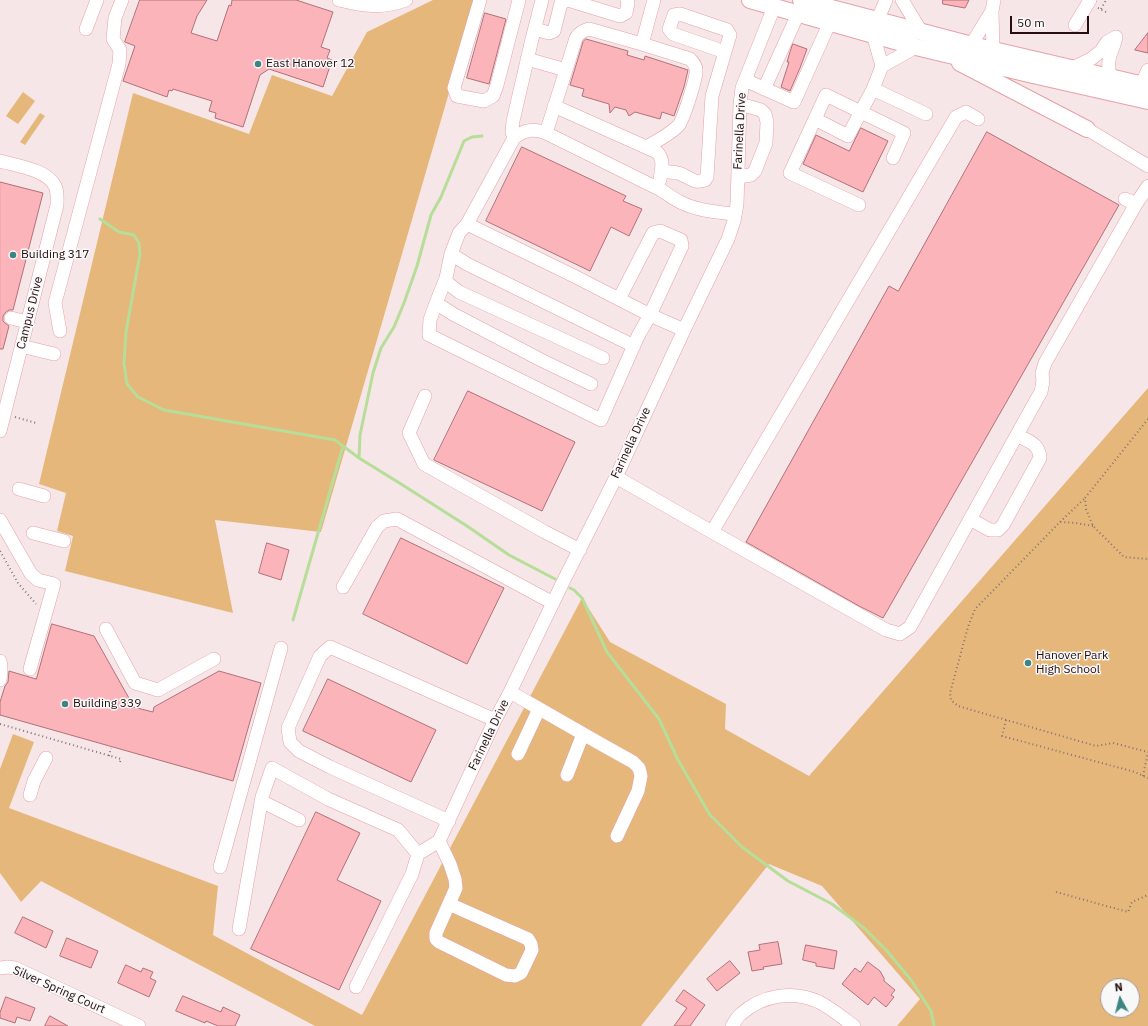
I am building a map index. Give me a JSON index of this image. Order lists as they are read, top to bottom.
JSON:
{
  "streets": {
    "street": ["Farinella Drive", "Campus Drive", "Silver Spring Court"]
  },
  "places": [
    "East Hanover 12",
    "Building 317",
    "Hanover Park High School",
    "Building 339"
  ],
  "scale_bar": "50 m",
  "north": "top"
}
